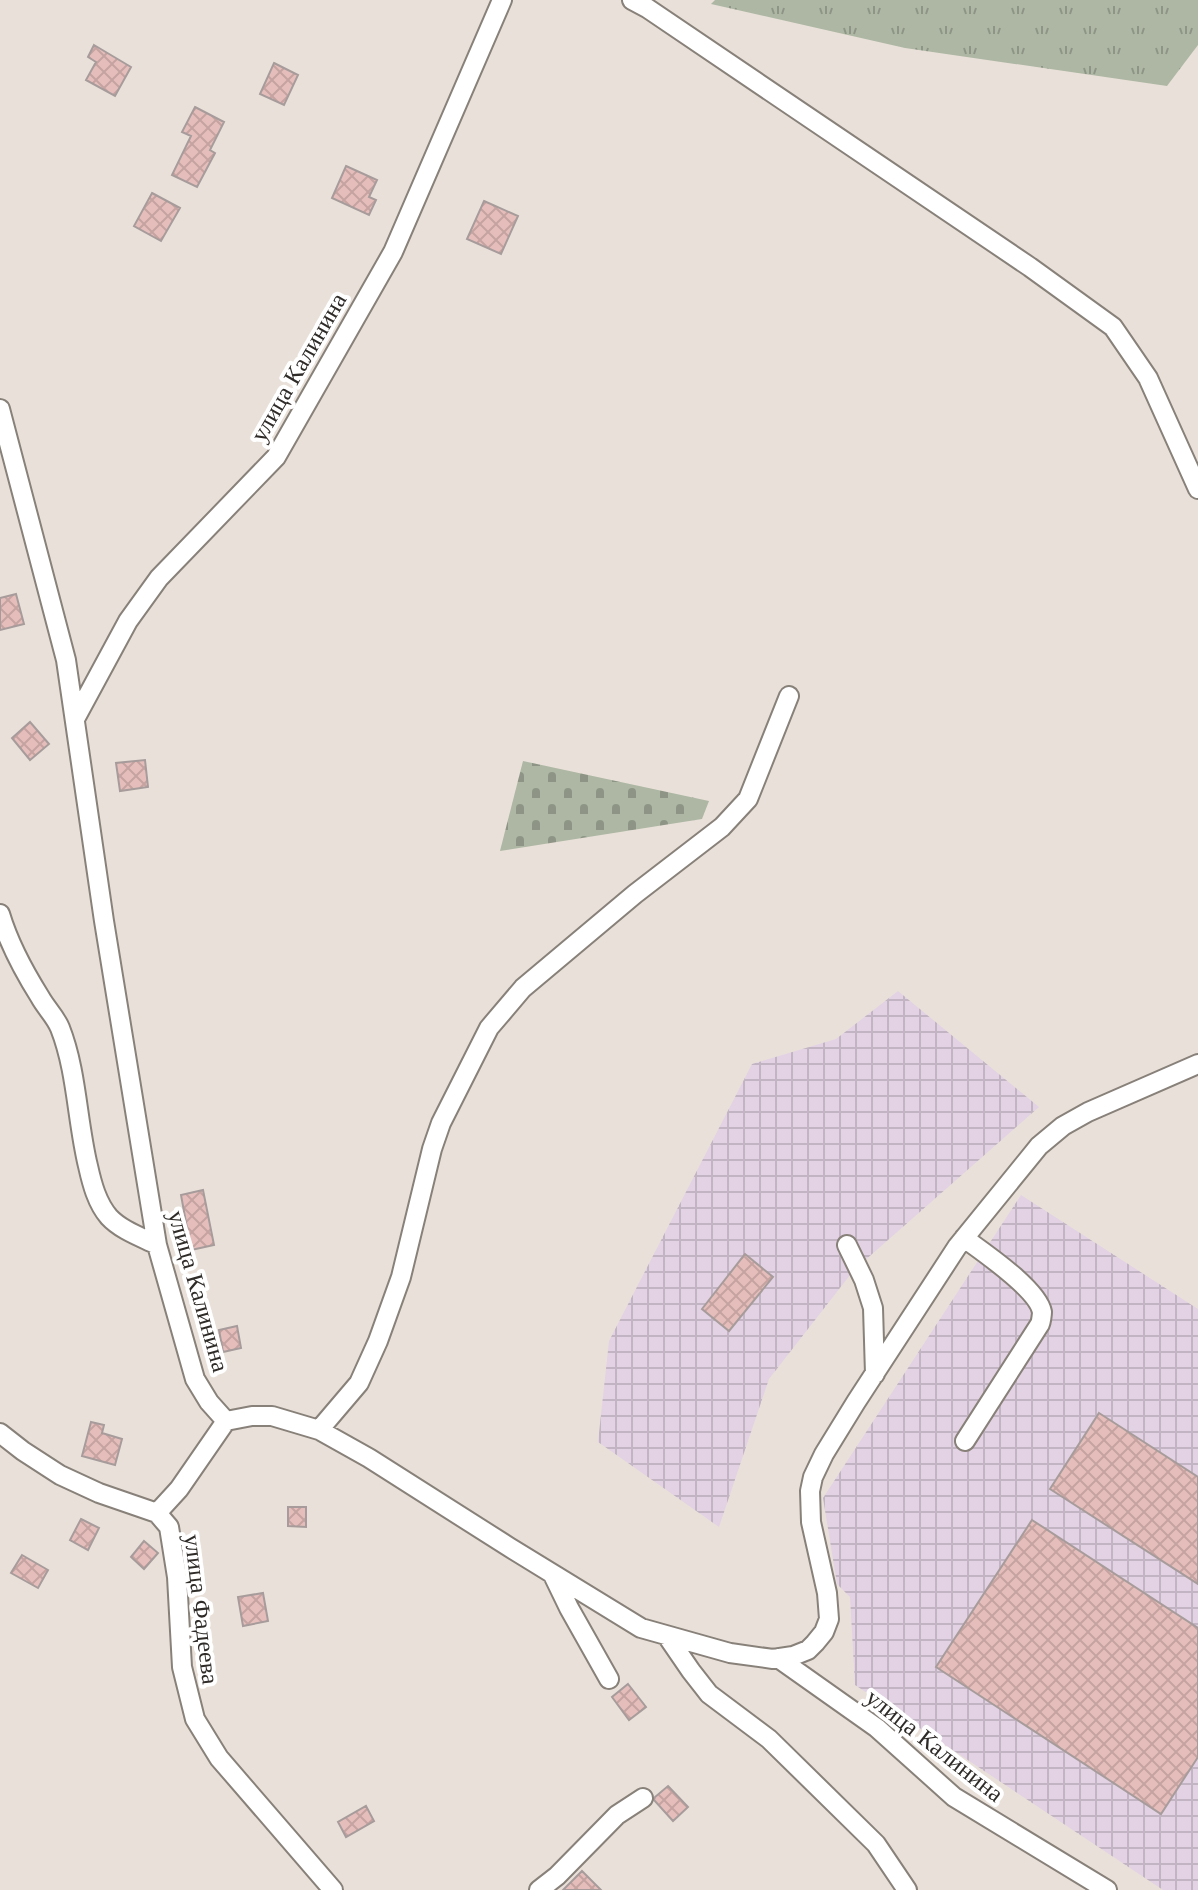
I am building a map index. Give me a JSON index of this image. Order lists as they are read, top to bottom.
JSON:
{
  "streets": {
    "street": ["улица Калинина", "улица Фадеева"]
  }
}
